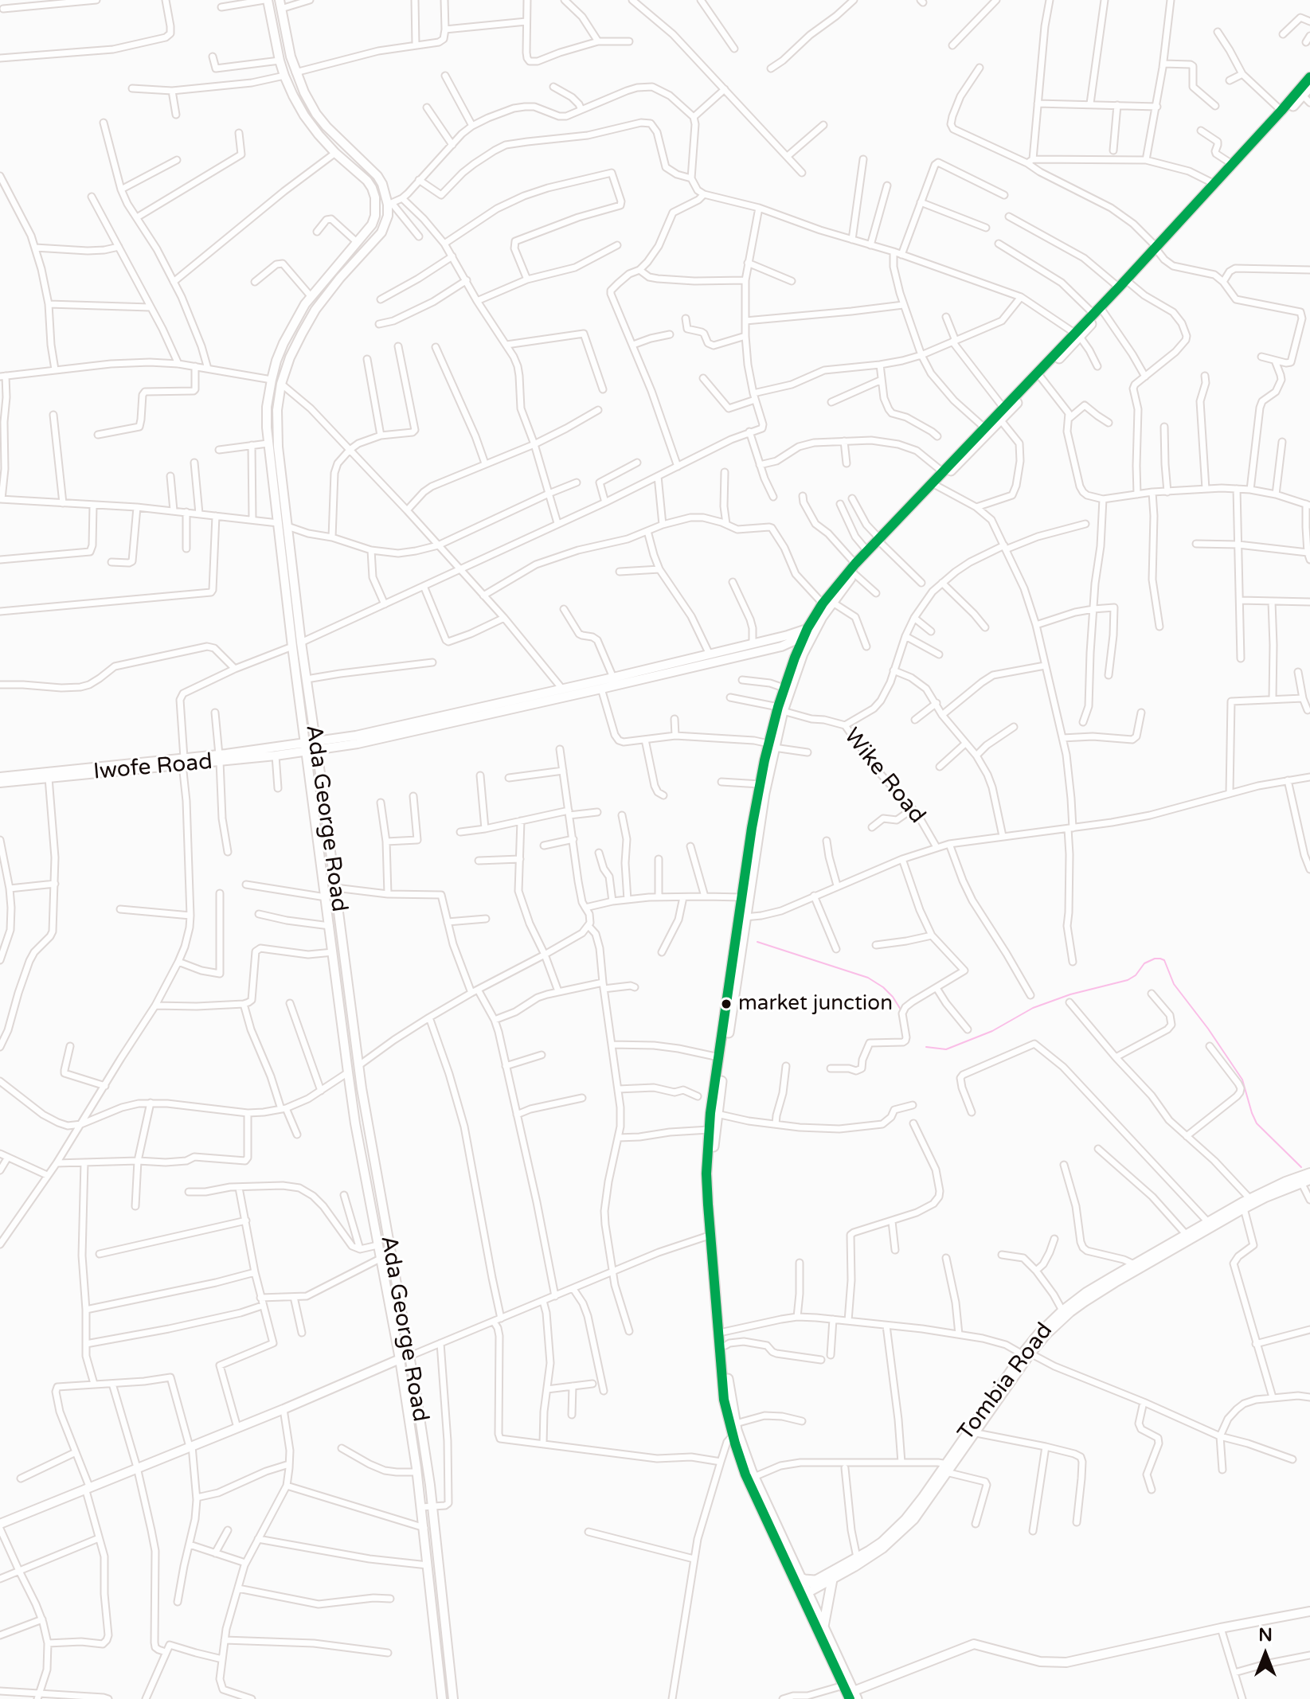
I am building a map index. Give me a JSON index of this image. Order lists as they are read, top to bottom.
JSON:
{
  "streets": {
    "main road": ["Iwofe Road", "Ada George Road", "Tombia Road"],
    "street": ["Wike Road"]
  },
  "crossings": [
    ["Iwofe Road", "Ada George Road"]
  ],
  "places": ["market junction"],
  "north": "top"
}
